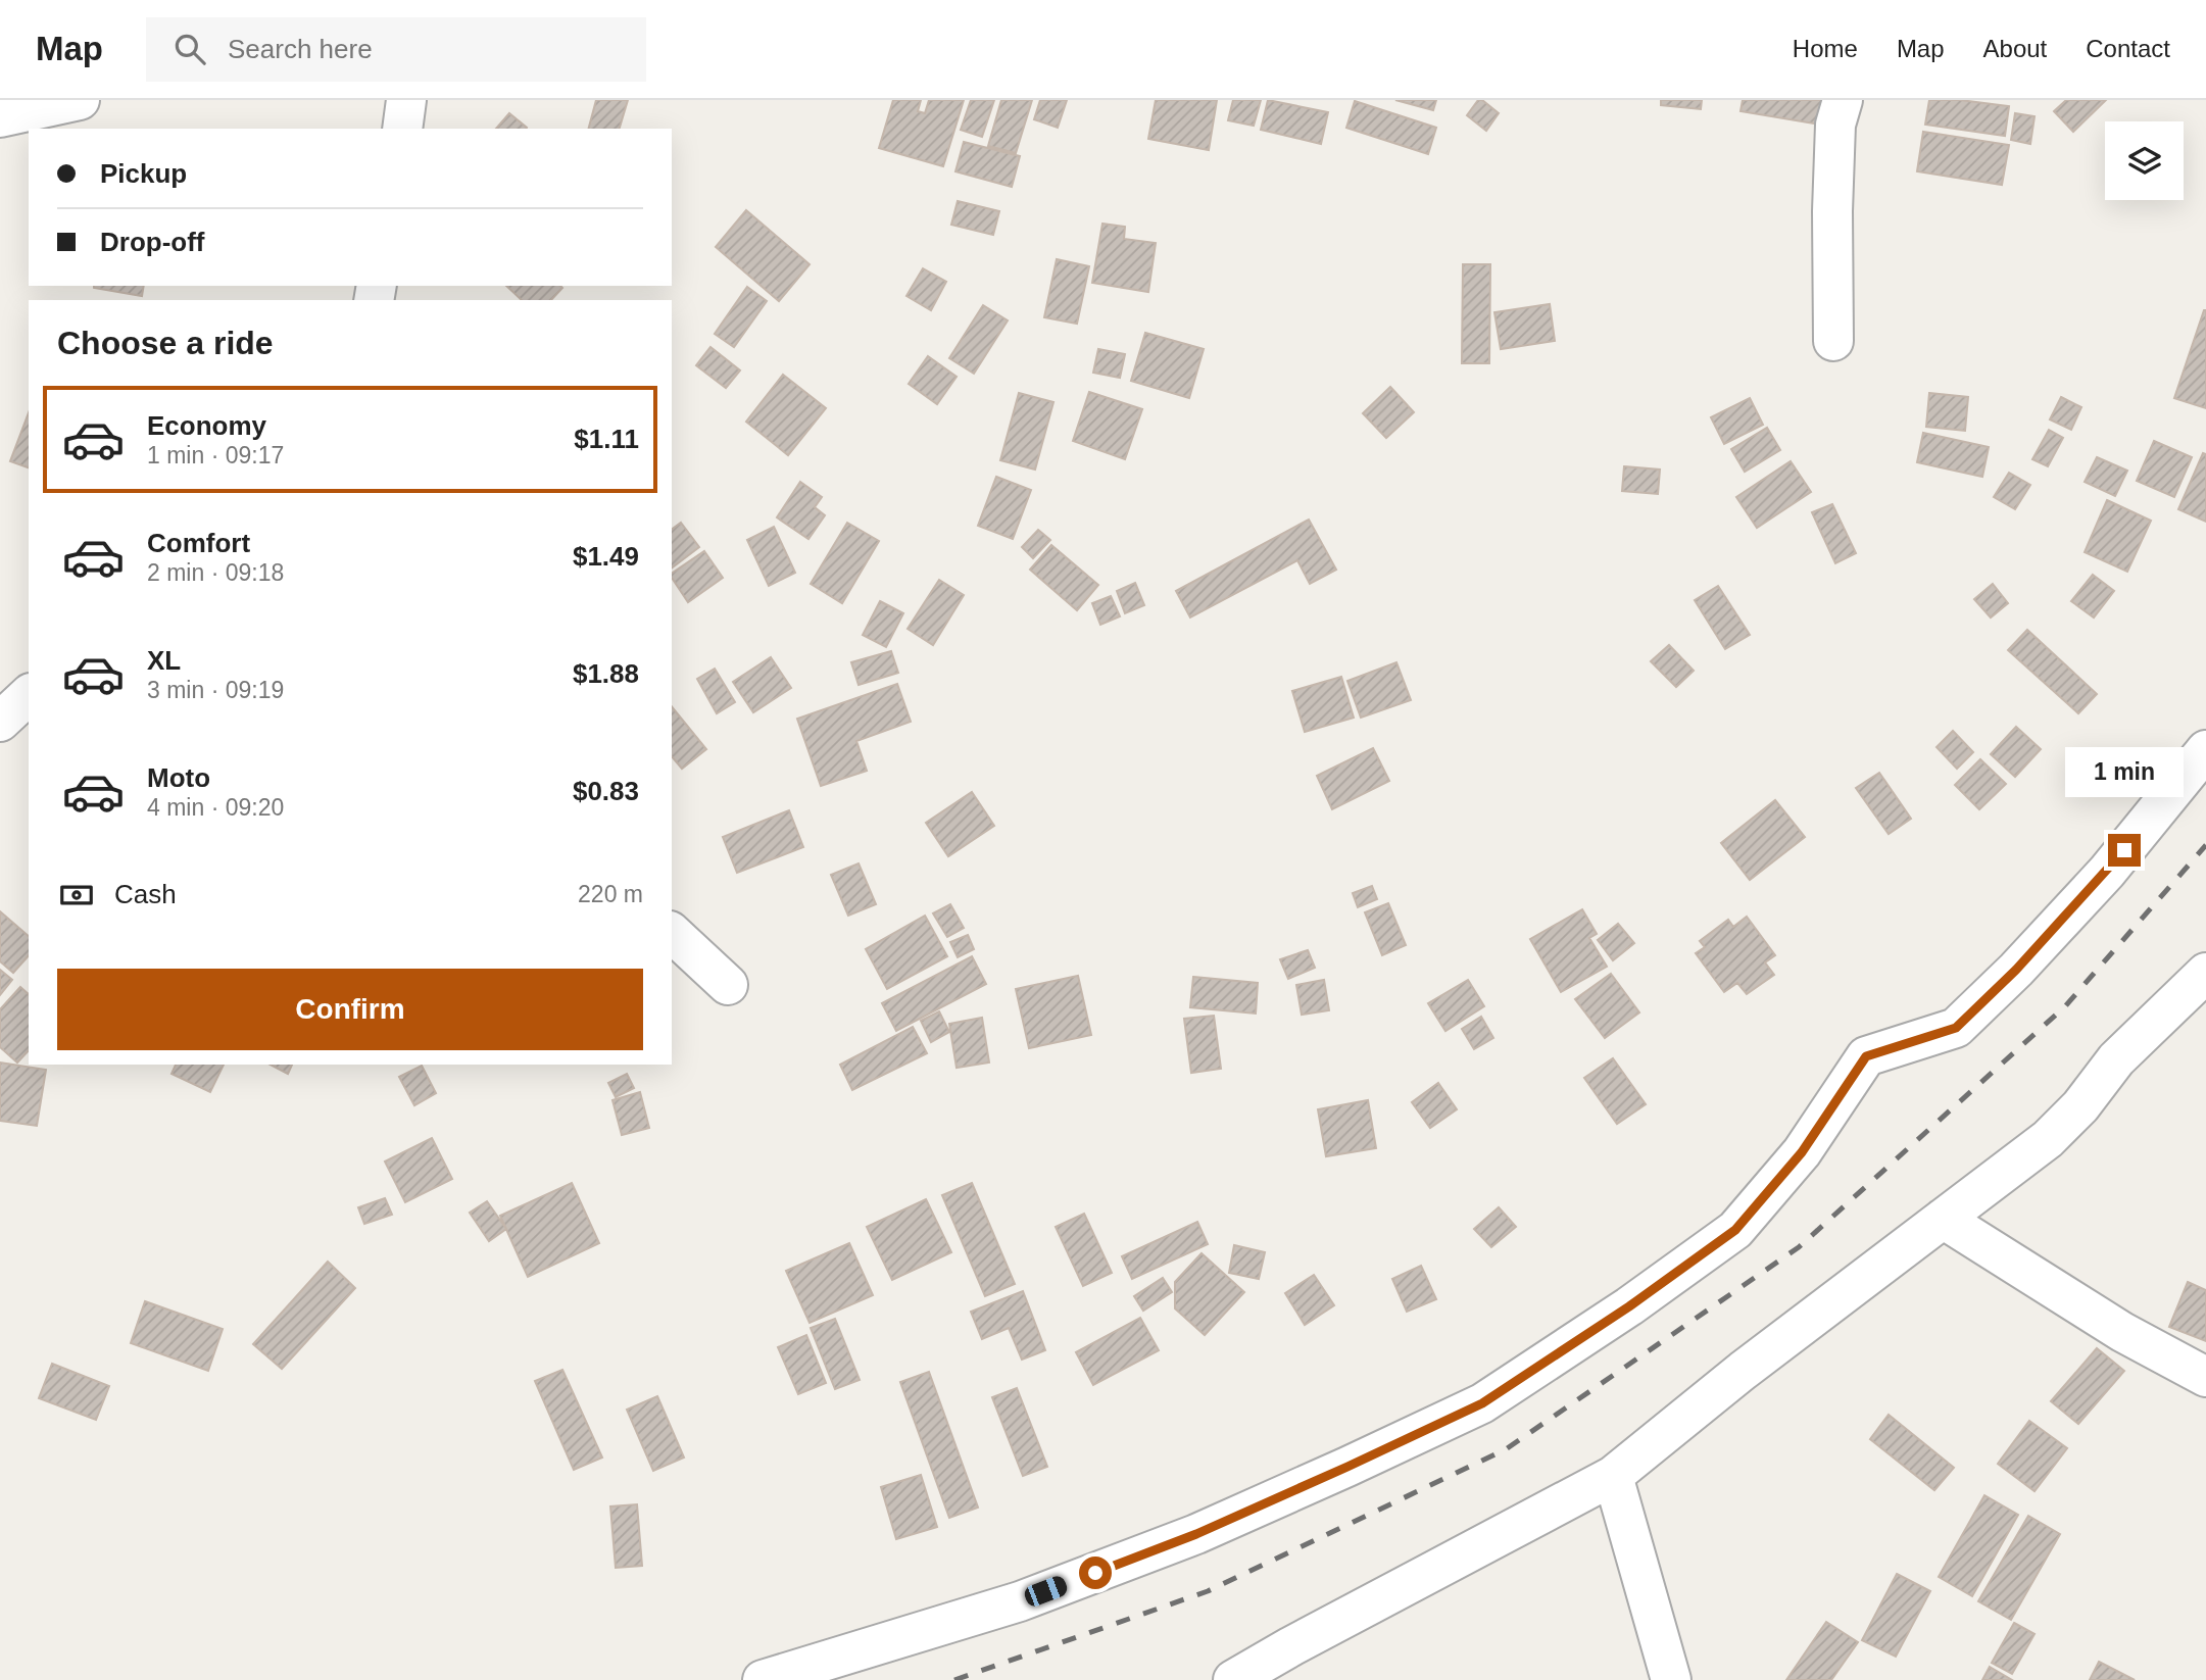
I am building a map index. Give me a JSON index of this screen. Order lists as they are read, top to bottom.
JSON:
{
  "page": {
    "header": "Map",
    "search": "Search here",
    "nav": [
      "Home",
      "Map",
      "About",
      "Contact"
    ],
    "banner": ["Pickup", "Drop-off"],
    "heading": "Choose a ride",
    "list": [
      {
        "name": "Economy",
        "note": "1 min · 09:17",
        "value": "$1.11"
      },
      {
        "name": "Comfort",
        "note": "2 min · 09:18",
        "value": "$1.49"
      },
      {
        "name": "XL",
        "note": "3 min · 09:19",
        "value": "$1.88"
      },
      {
        "name": "Moto",
        "note": "4 min · 09:20",
        "value": "$0.83"
      }
    ],
    "bubble": "1 min",
    "pay": ["Cash", "220 m"],
    "buttons": "Confirm"
  }
}
